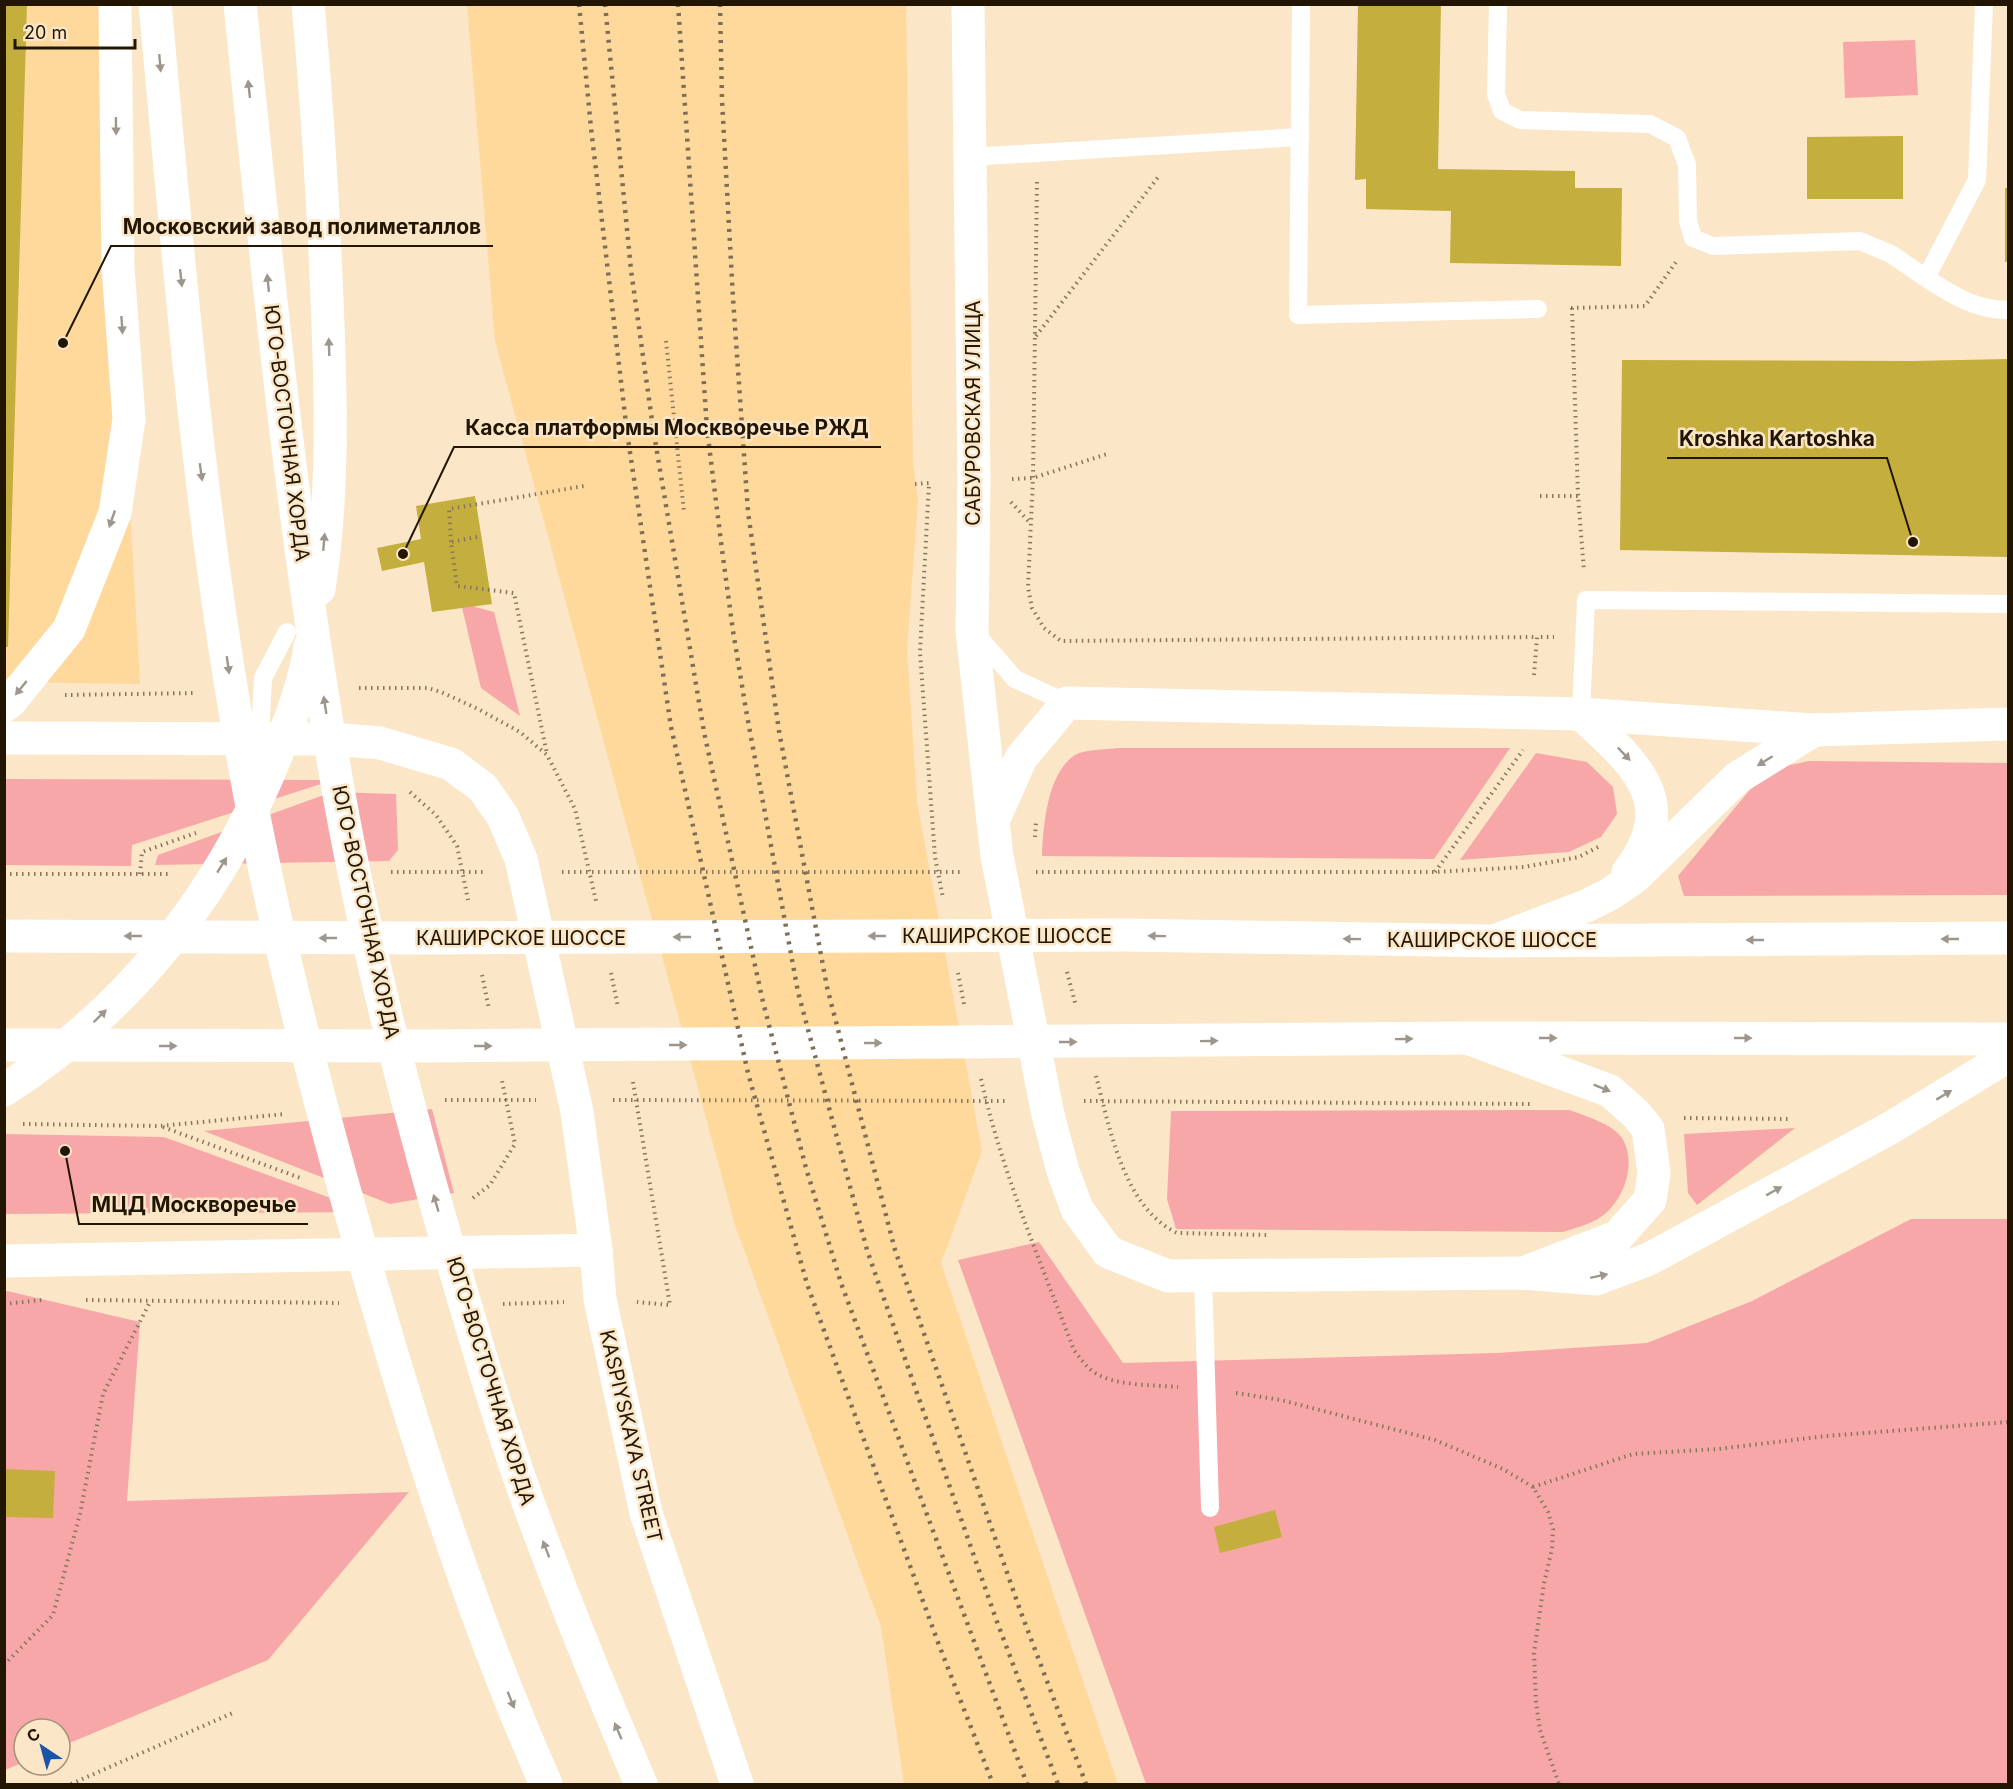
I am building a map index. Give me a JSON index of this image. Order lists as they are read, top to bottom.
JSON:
{
  "streets": {
    "main road": [
      "САБУРОВСКАЯ УЛИЦА",
      "ЮГО-ВОСТОЧНАЯ ХОРДА",
      "КАШИРСКОЕ ШОССЕ",
      "KASPIYSKAYA STREET"
    ]
  },
  "places": [
    "Московский завод полиметаллов",
    "Kroshka Kartoshka",
    "Касса платформы Москворечье РЖД",
    "МЦД Москворечье"
  ],
  "scale_bar": "20 m",
  "north": "top left"
}
